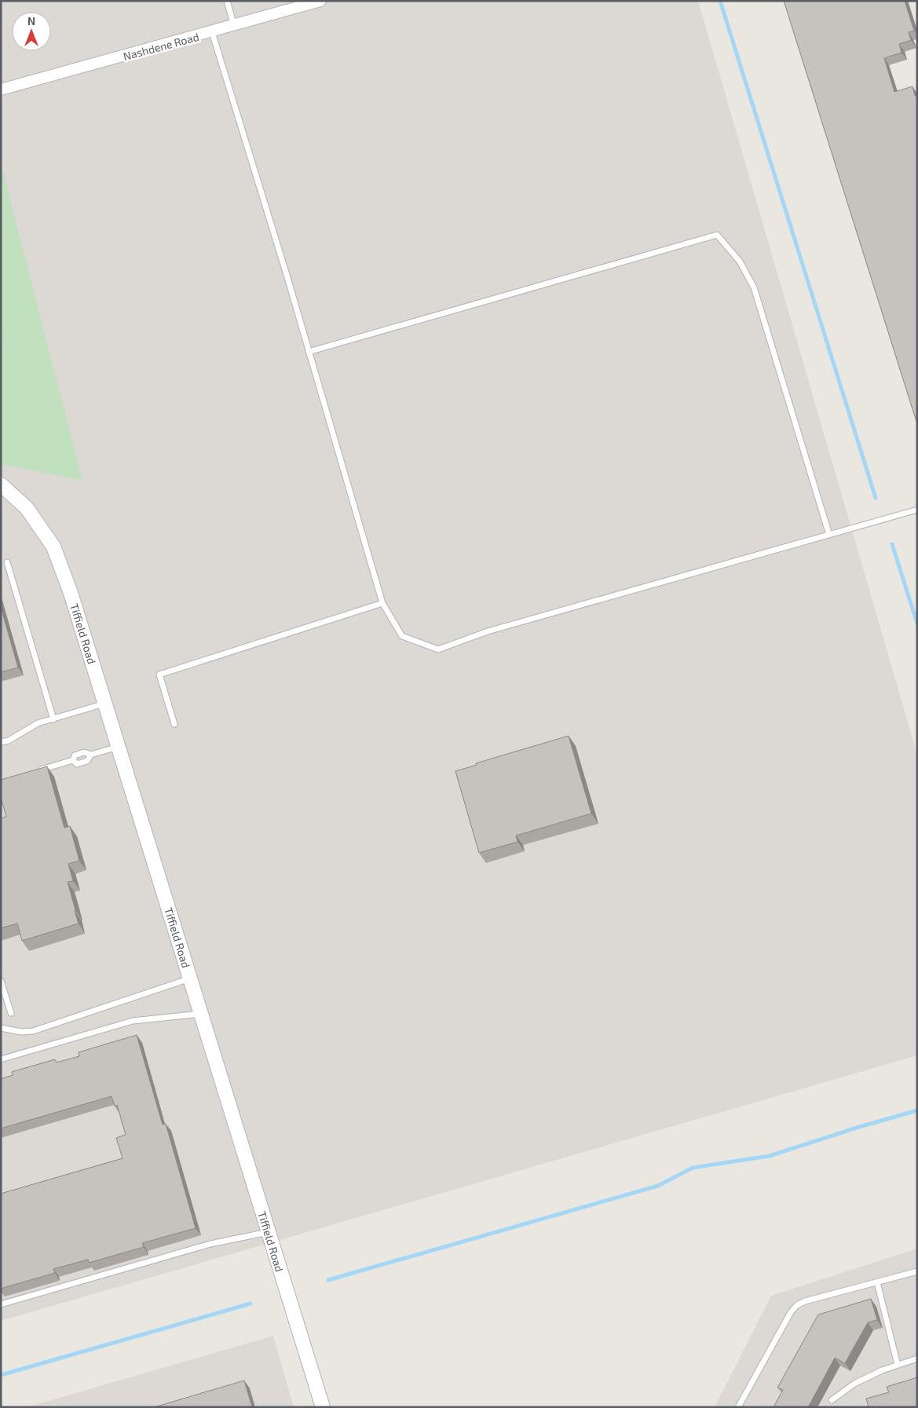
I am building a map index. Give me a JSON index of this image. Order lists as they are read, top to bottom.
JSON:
{
  "streets": {
    "street": ["Nashdene Road", "Tiffield Road"]
  },
  "north": "top"
}
